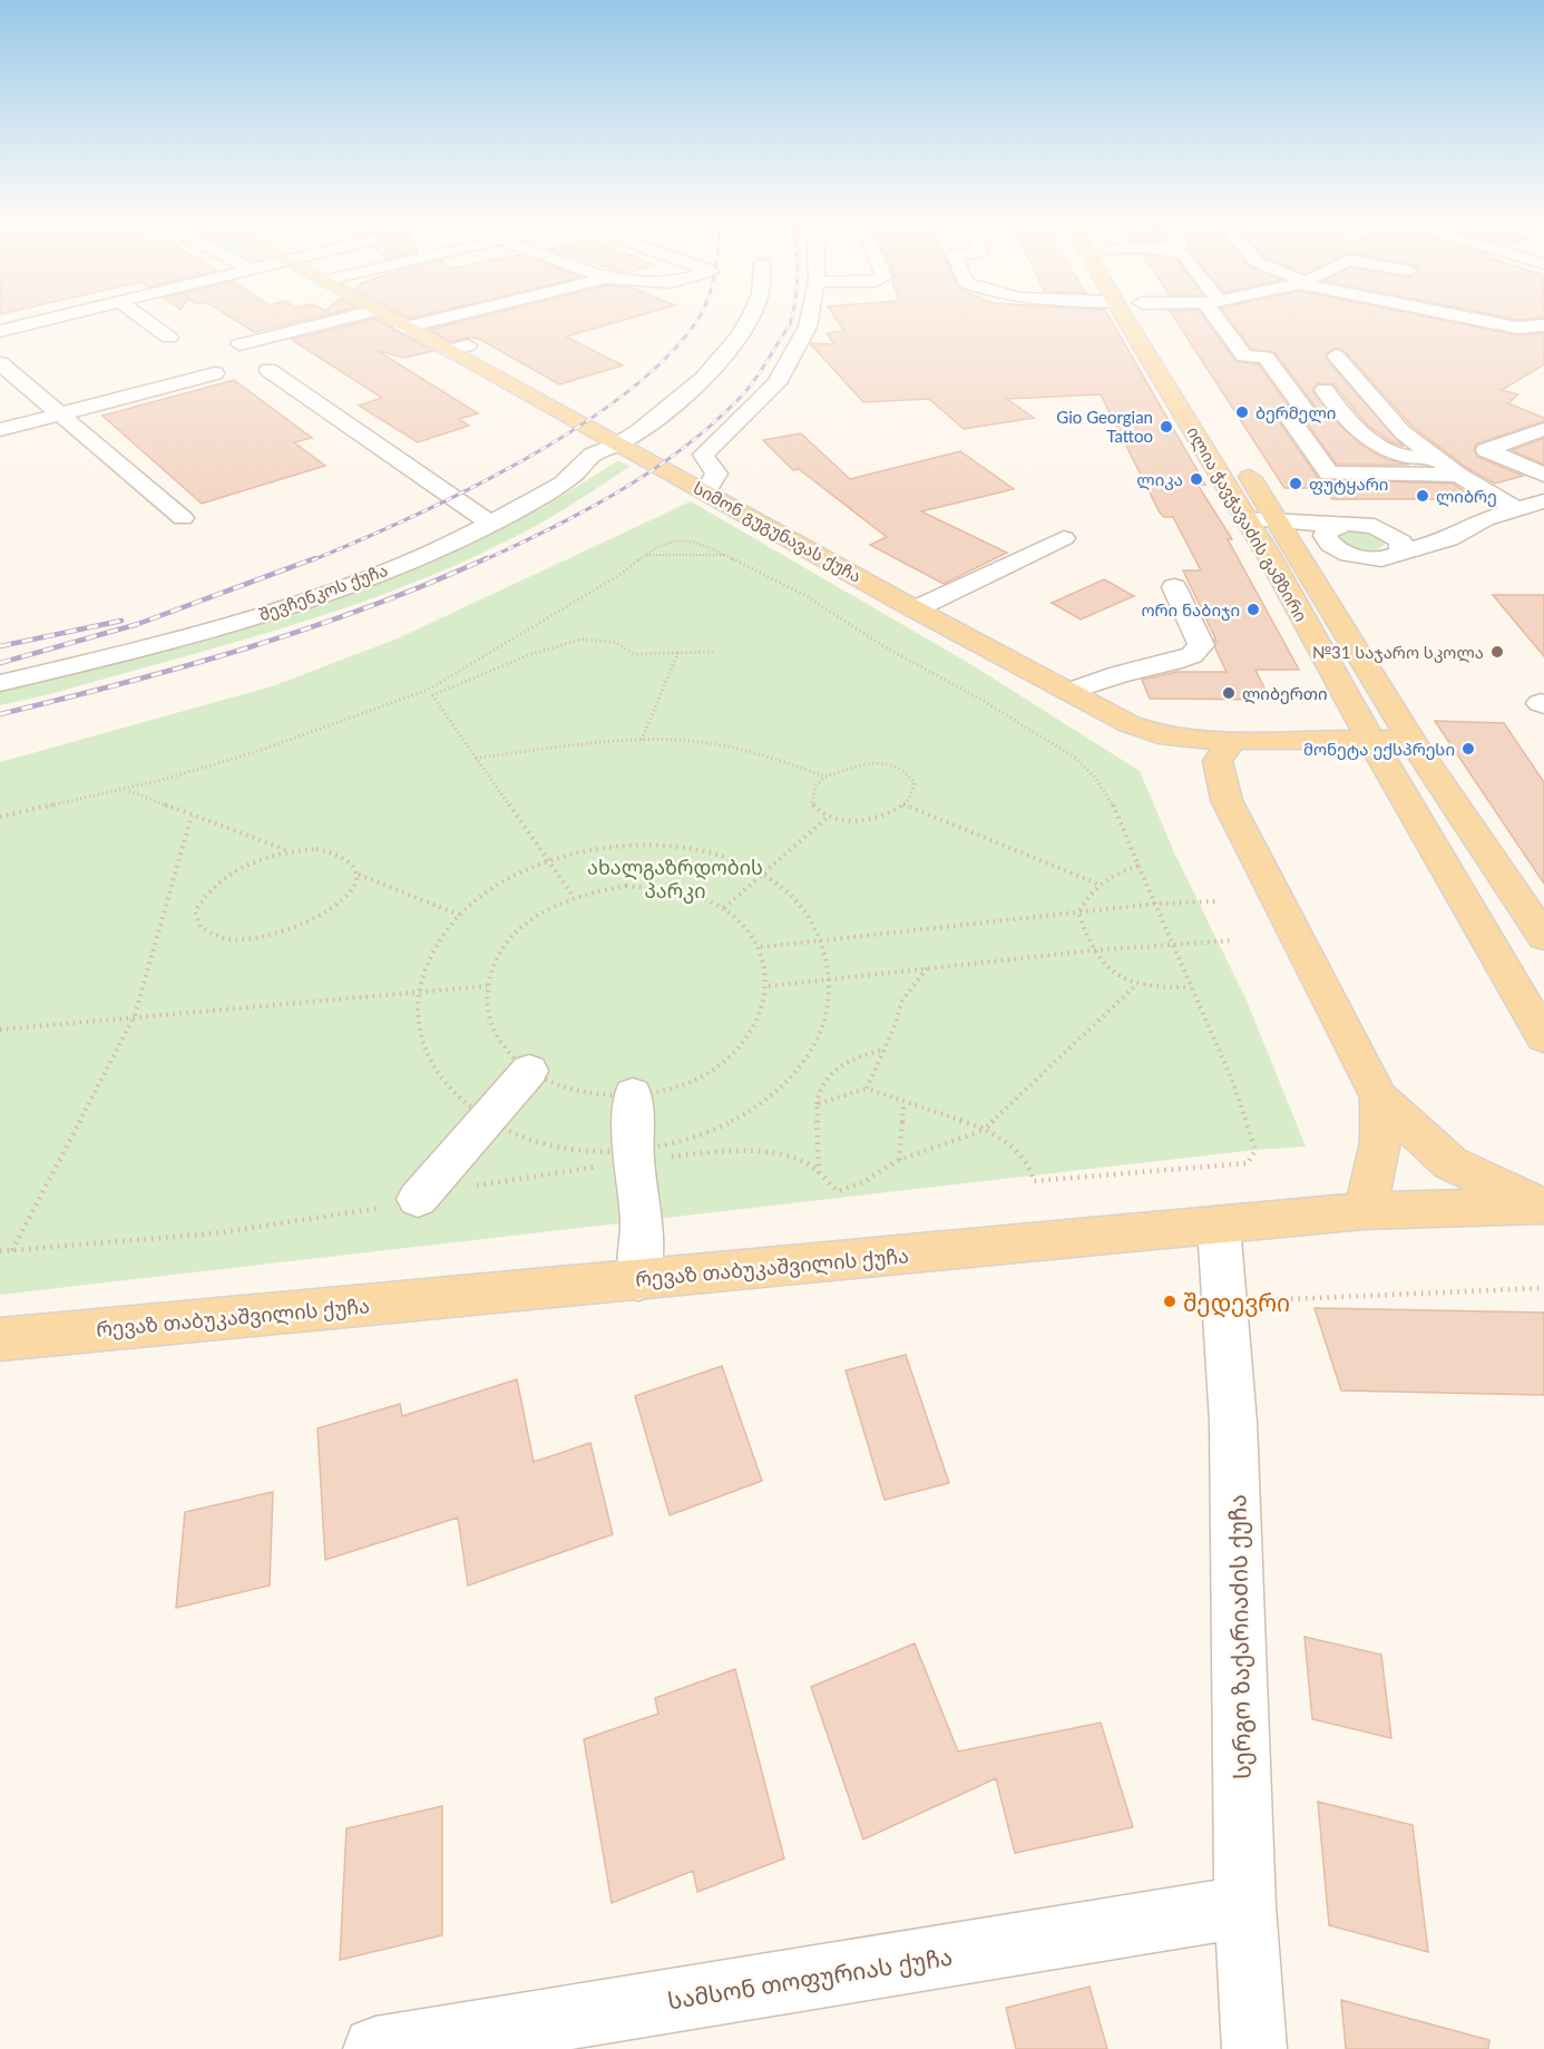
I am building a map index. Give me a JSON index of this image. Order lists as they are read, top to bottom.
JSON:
{
  "streets": {
    "main road": ["ილია ჭავჭავაძის გამზირი", "სიმონ გუგუნავას ქუჩა", "რევაზ თაბუკაშვილის ქუჩა"],
    "street": ["შევჩენკოს ქუჩა", "სერგო ზაქარიაძის ქუჩა", "სამსონ თოფურიას ქუჩა"]
  },
  "crossings": [
    ["ილია ჭავჭავაძის გამზირი", "სიმონ გუგუნავას ქუჩა"],
    ["სიმონ გუგუნავას ქუჩა", "შევჩენკოს ქუჩა"],
    ["რევაზ თაბუკაშვილის ქუჩა", "სერგო ზაქარიაძის ქუჩა"],
    ["სერგო ზაქარიაძის ქუჩა", "სამსონ თოფურიას ქუჩა"]
  ],
  "parks": ["ახალგაზრდობის პარკი"],
  "places": [
    "ბერმელი",
    "Gio Georgian Tattoo",
    "ლიკა",
    "ფუტყარი",
    "ლიბრე",
    "ორი ნაბიჯი",
    "№31 საჯარო სკოლა",
    "ლიბერთი",
    "მონეტა ექსპრესი",
    "შედევრი"
  ]
}
